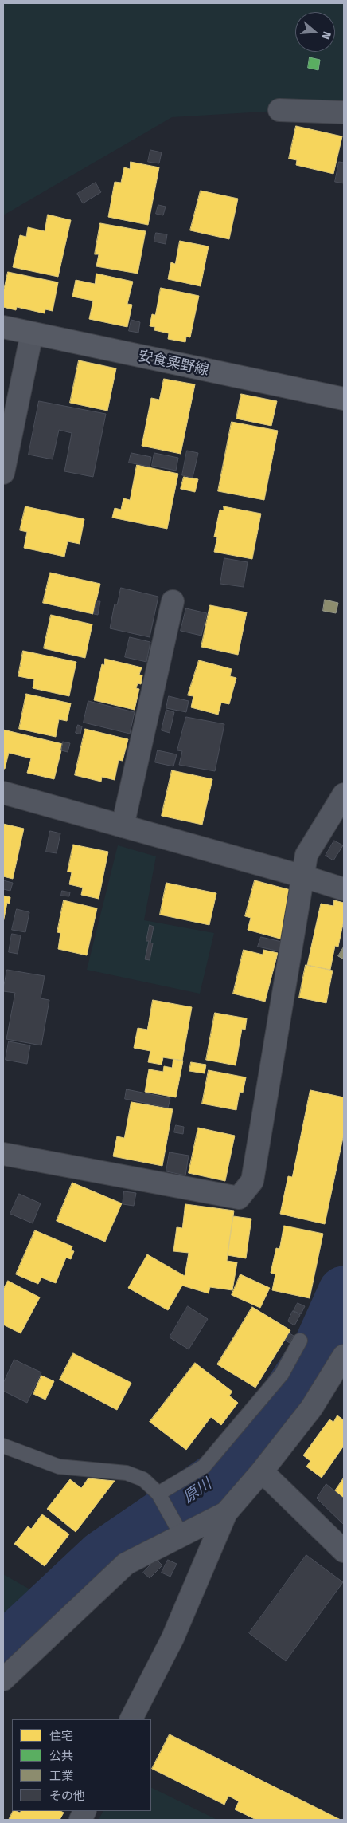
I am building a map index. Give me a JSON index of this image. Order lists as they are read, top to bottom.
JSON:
{
  "streets": {
    "main road": ["安食粟野線"]
  },
  "water": ["原川"],
  "legend": [
    "住宅",
    "公共",
    "工業",
    "その他"
  ],
  "north": "right"
}
